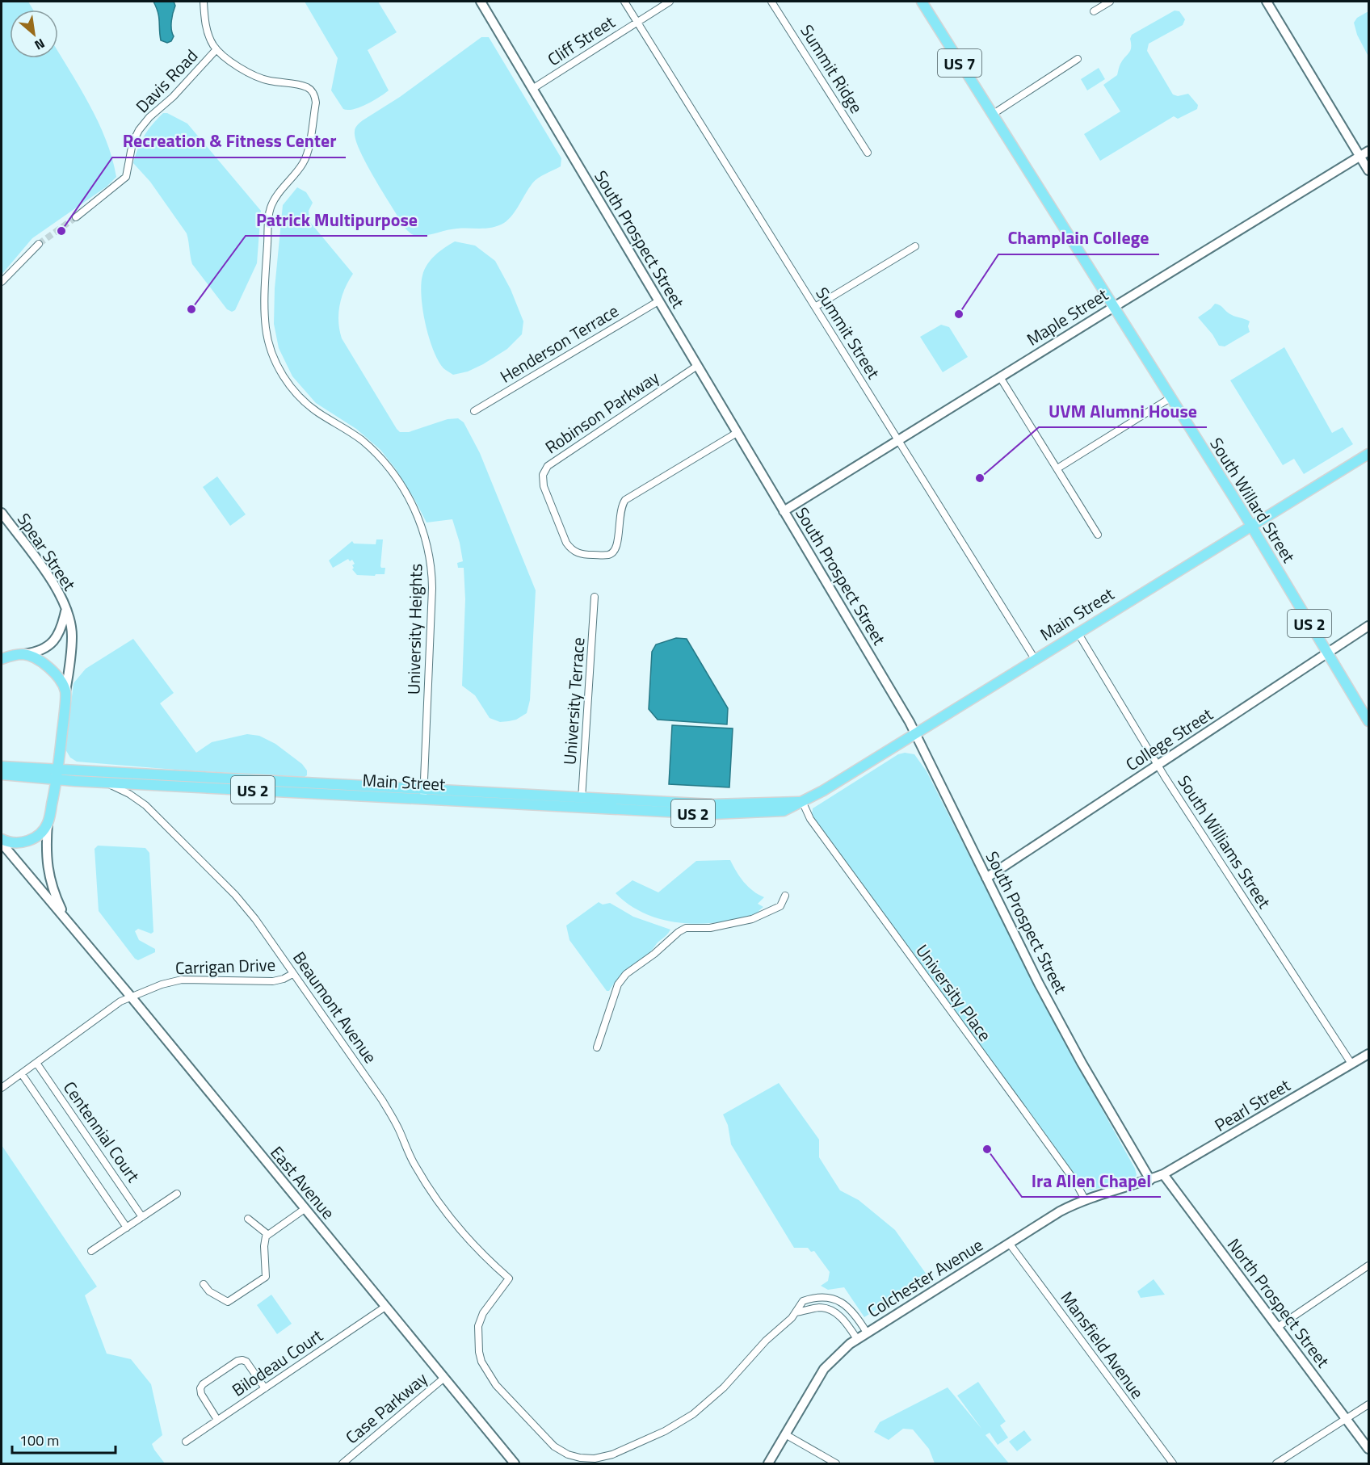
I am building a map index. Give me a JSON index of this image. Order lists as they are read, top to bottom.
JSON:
{
  "streets": {
    "main road": [
      "US 7",
      "South Willard Street",
      "Spear Street",
      "Main Street",
      "US 2",
      "East Avenue"
    ],
    "street": [
      "Cliff Street",
      "Summit Ridge",
      "Davis Road",
      "South Prospect Street",
      "Maple Street",
      "Summit Street",
      "Henderson Terrace",
      "Robinson Parkway",
      "University Heights",
      "University Terrace",
      "College Street",
      "South Williams Street",
      "Carrigan Drive",
      "University Place",
      "Beaumont Avenue",
      "Pearl Street",
      "Centennial Court",
      "Colchester Avenue",
      "North Prospect Street",
      "Mansfield Avenue",
      "Bilodeau Court",
      "Case Parkway"
    ]
  },
  "crossings": [
    ["Cliff Street", "South Prospect Street"],
    ["Cliff Street", "Summit Street"],
    ["Davis Road", "University Heights"],
    ["South Prospect Street", "Maple Street"],
    ["South Prospect Street", "Henderson Terrace"],
    ["South Prospect Street", "Robinson Parkway"],
    ["South Prospect Street", "Main Street"],
    ["South Prospect Street", "College Street"],
    ["South Prospect Street", "Pearl Street"],
    ["South Prospect Street", "Colchester Avenue"],
    ["Maple Street", "Summit Street"],
    ["Maple Street", "South Willard Street"],
    ["Summit Street", "Main Street"],
    ["South Willard Street", "Main Street"],
    ["South Willard Street", "College Street"],
    ["Spear Street", "Main Street"],
    ["Spear Street", "East Avenue"],
    ["Main Street", "University Heights"],
    ["Main Street", "University Terrace"],
    ["Main Street", "South Williams Street"],
    ["Main Street", "University Place"],
    ["Main Street", "Beaumont Avenue"],
    ["Main Street", "East Avenue"],
    ["College Street", "South Williams Street"],
    ["South Williams Street", "Pearl Street"],
    ["Carrigan Drive", "Beaumont Avenue"],
    ["Carrigan Drive", "Centennial Court"],
    ["Carrigan Drive", "East Avenue"],
    ["University Place", "Colchester Avenue"],
    ["Pearl Street", "Colchester Avenue"],
    ["Pearl Street", "North Prospect Street"],
    ["East Avenue", "Bilodeau Court"],
    ["East Avenue", "Case Parkway"],
    ["Colchester Avenue", "Mansfield Avenue"]
  ],
  "places": [
    "Recreation & Fitness Center",
    "Patrick Multipurpose",
    "Champlain College",
    "UVM Alumni House",
    "Ira Allen Chapel"
  ],
  "scale_bar": "100 m",
  "north": "bottom right"
}
